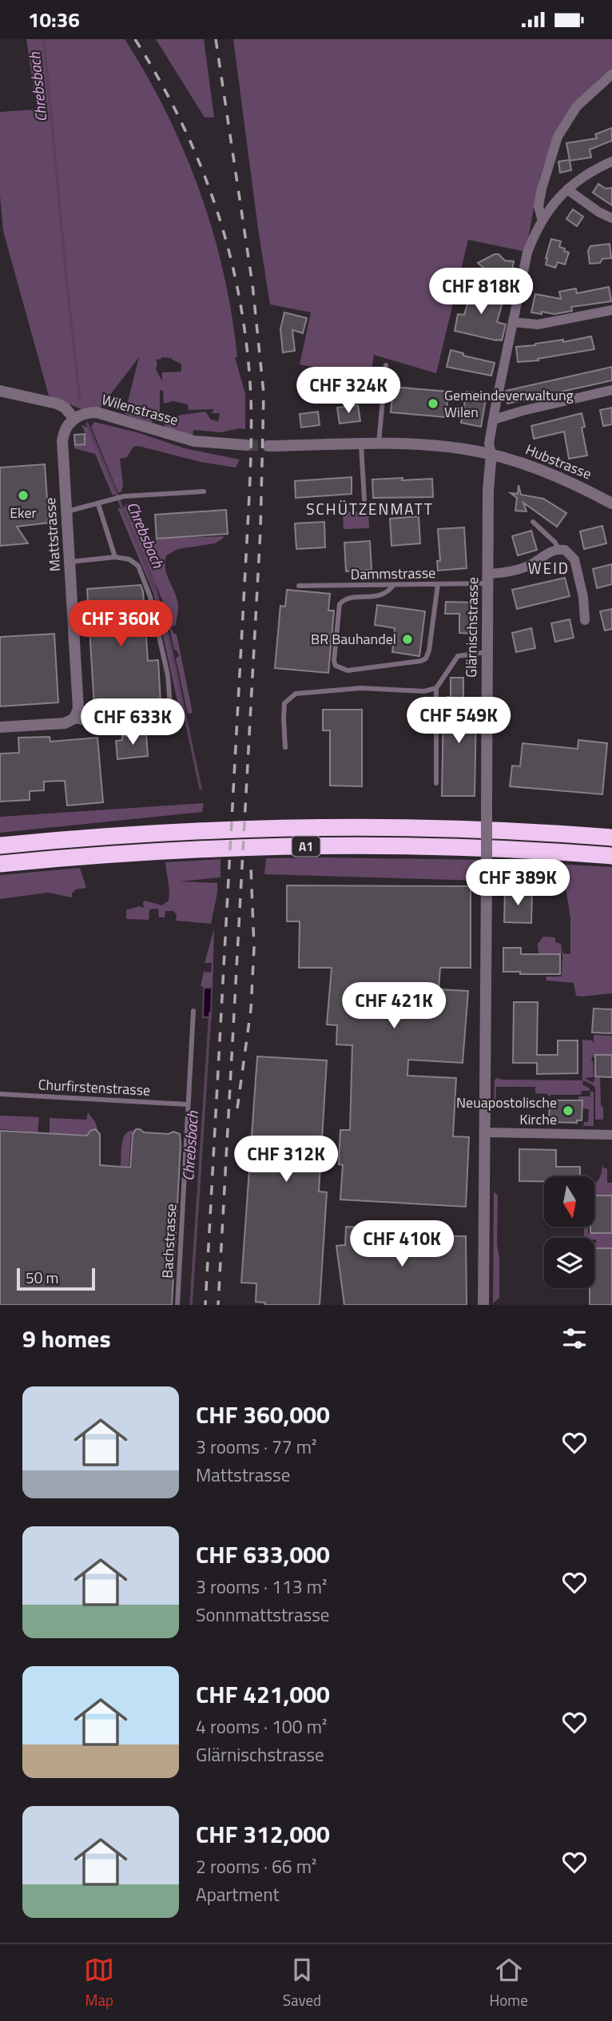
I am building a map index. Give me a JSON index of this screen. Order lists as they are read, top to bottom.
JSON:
{
  "streets": {
    "highway": ["A1"],
    "street": [
      "Wilenstrasse",
      "Hubstrasse",
      "Mattstrasse",
      "Glärnischstrasse"
    ],
    "lane": ["Dammstrasse", "Churfirstenstrasse", "Bachstrasse"]
  },
  "crossings": [
    ["Wilenstrasse", "Mattstrasse"],
    ["Hubstrasse", "Glärnischstrasse"],
    ["Dammstrasse", "Glärnischstrasse"],
    ["Churfirstenstrasse", "Bachstrasse"]
  ],
  "districts": ["SCHÜTZENMATT", "WEID"],
  "water": ["Chrebsbach"],
  "places": [
    "Gemeindeverwaltung Wilen",
    "Eker",
    "BR Bauhandel",
    "Neuapostolische Kirche"
  ],
  "scale_bar": "50 m",
  "north": "bottom",
  "page": {
    "status": "10:36",
    "price": [
      "CHF 818K",
      "CHF 324K",
      "CHF 360K",
      "CHF 549K",
      "CHF 633K",
      "CHF 389K",
      "CHF 421K",
      "CHF 312K",
      "CHF 410K"
    ],
    "scale": "50 m",
    "heading": "9 homes",
    "list": [
      {
        "name": "CHF 360,000",
        "note": "3 rooms · 77 m² · Mattstrasse"
      },
      {
        "name": "CHF 633,000",
        "note": "3 rooms · 113 m² · Sonnmattstrasse"
      },
      {
        "name": "CHF 421,000",
        "note": "4 rooms · 100 m² · Glärnischstrasse"
      },
      {
        "name": "CHF 312,000",
        "note": "2 rooms · 66 m² · Apartment"
      }
    ],
    "tabs": ["Map", "Saved", "Home"]
  }
}
